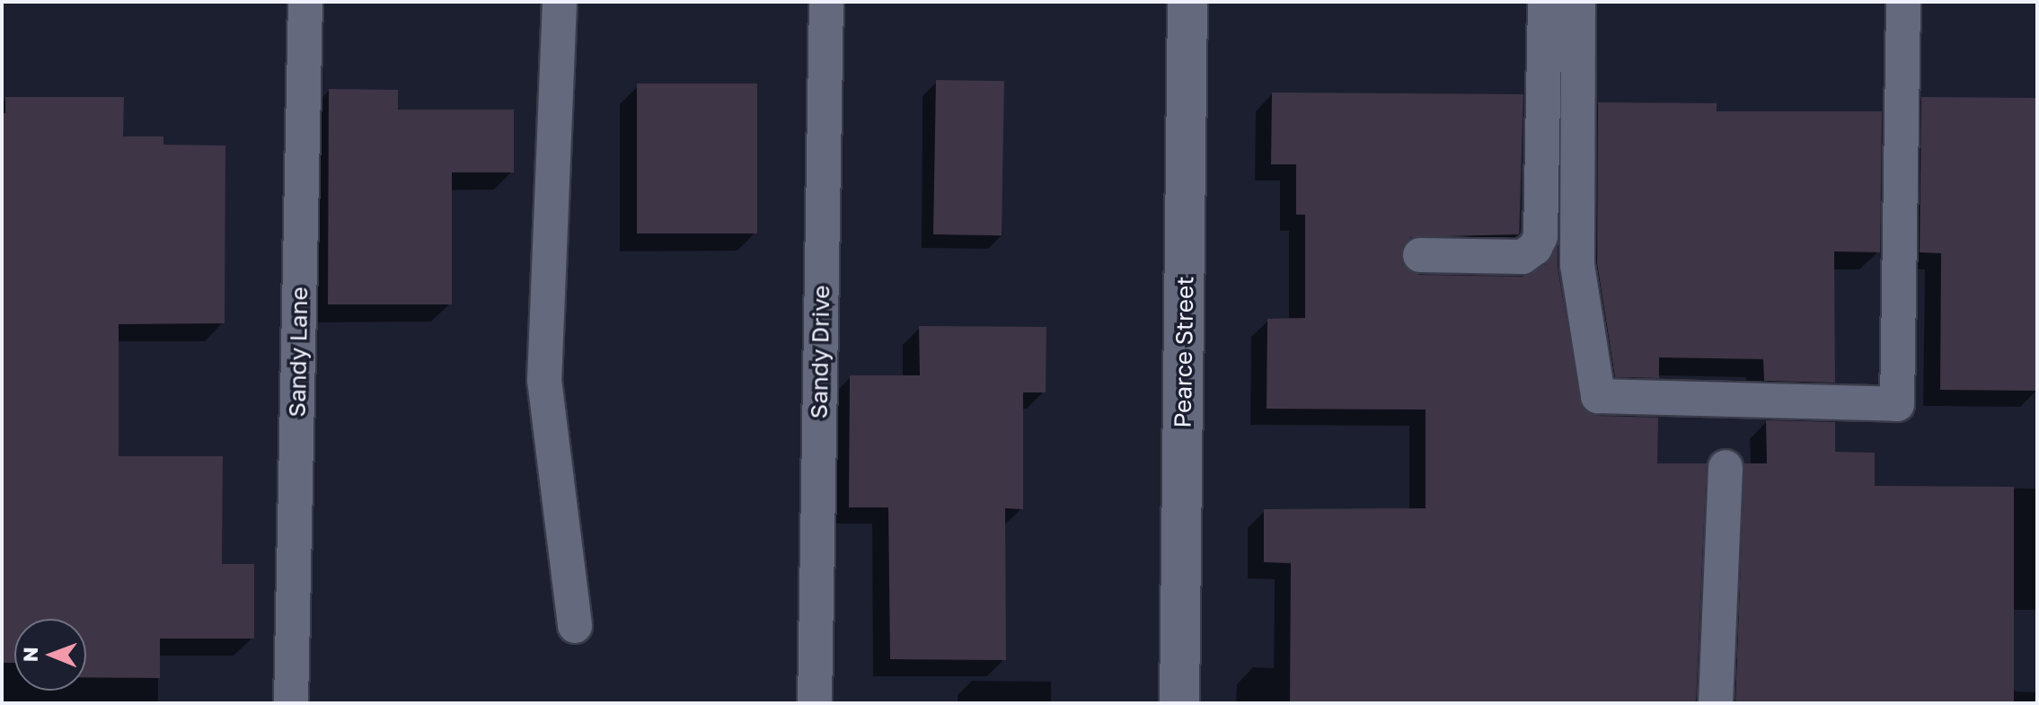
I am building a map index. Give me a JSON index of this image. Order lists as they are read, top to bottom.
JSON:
{
  "streets": {
    "street": ["Pearce Street"],
    "lane": ["Sandy Lane", "Sandy Drive"]
  },
  "north": "left"
}
